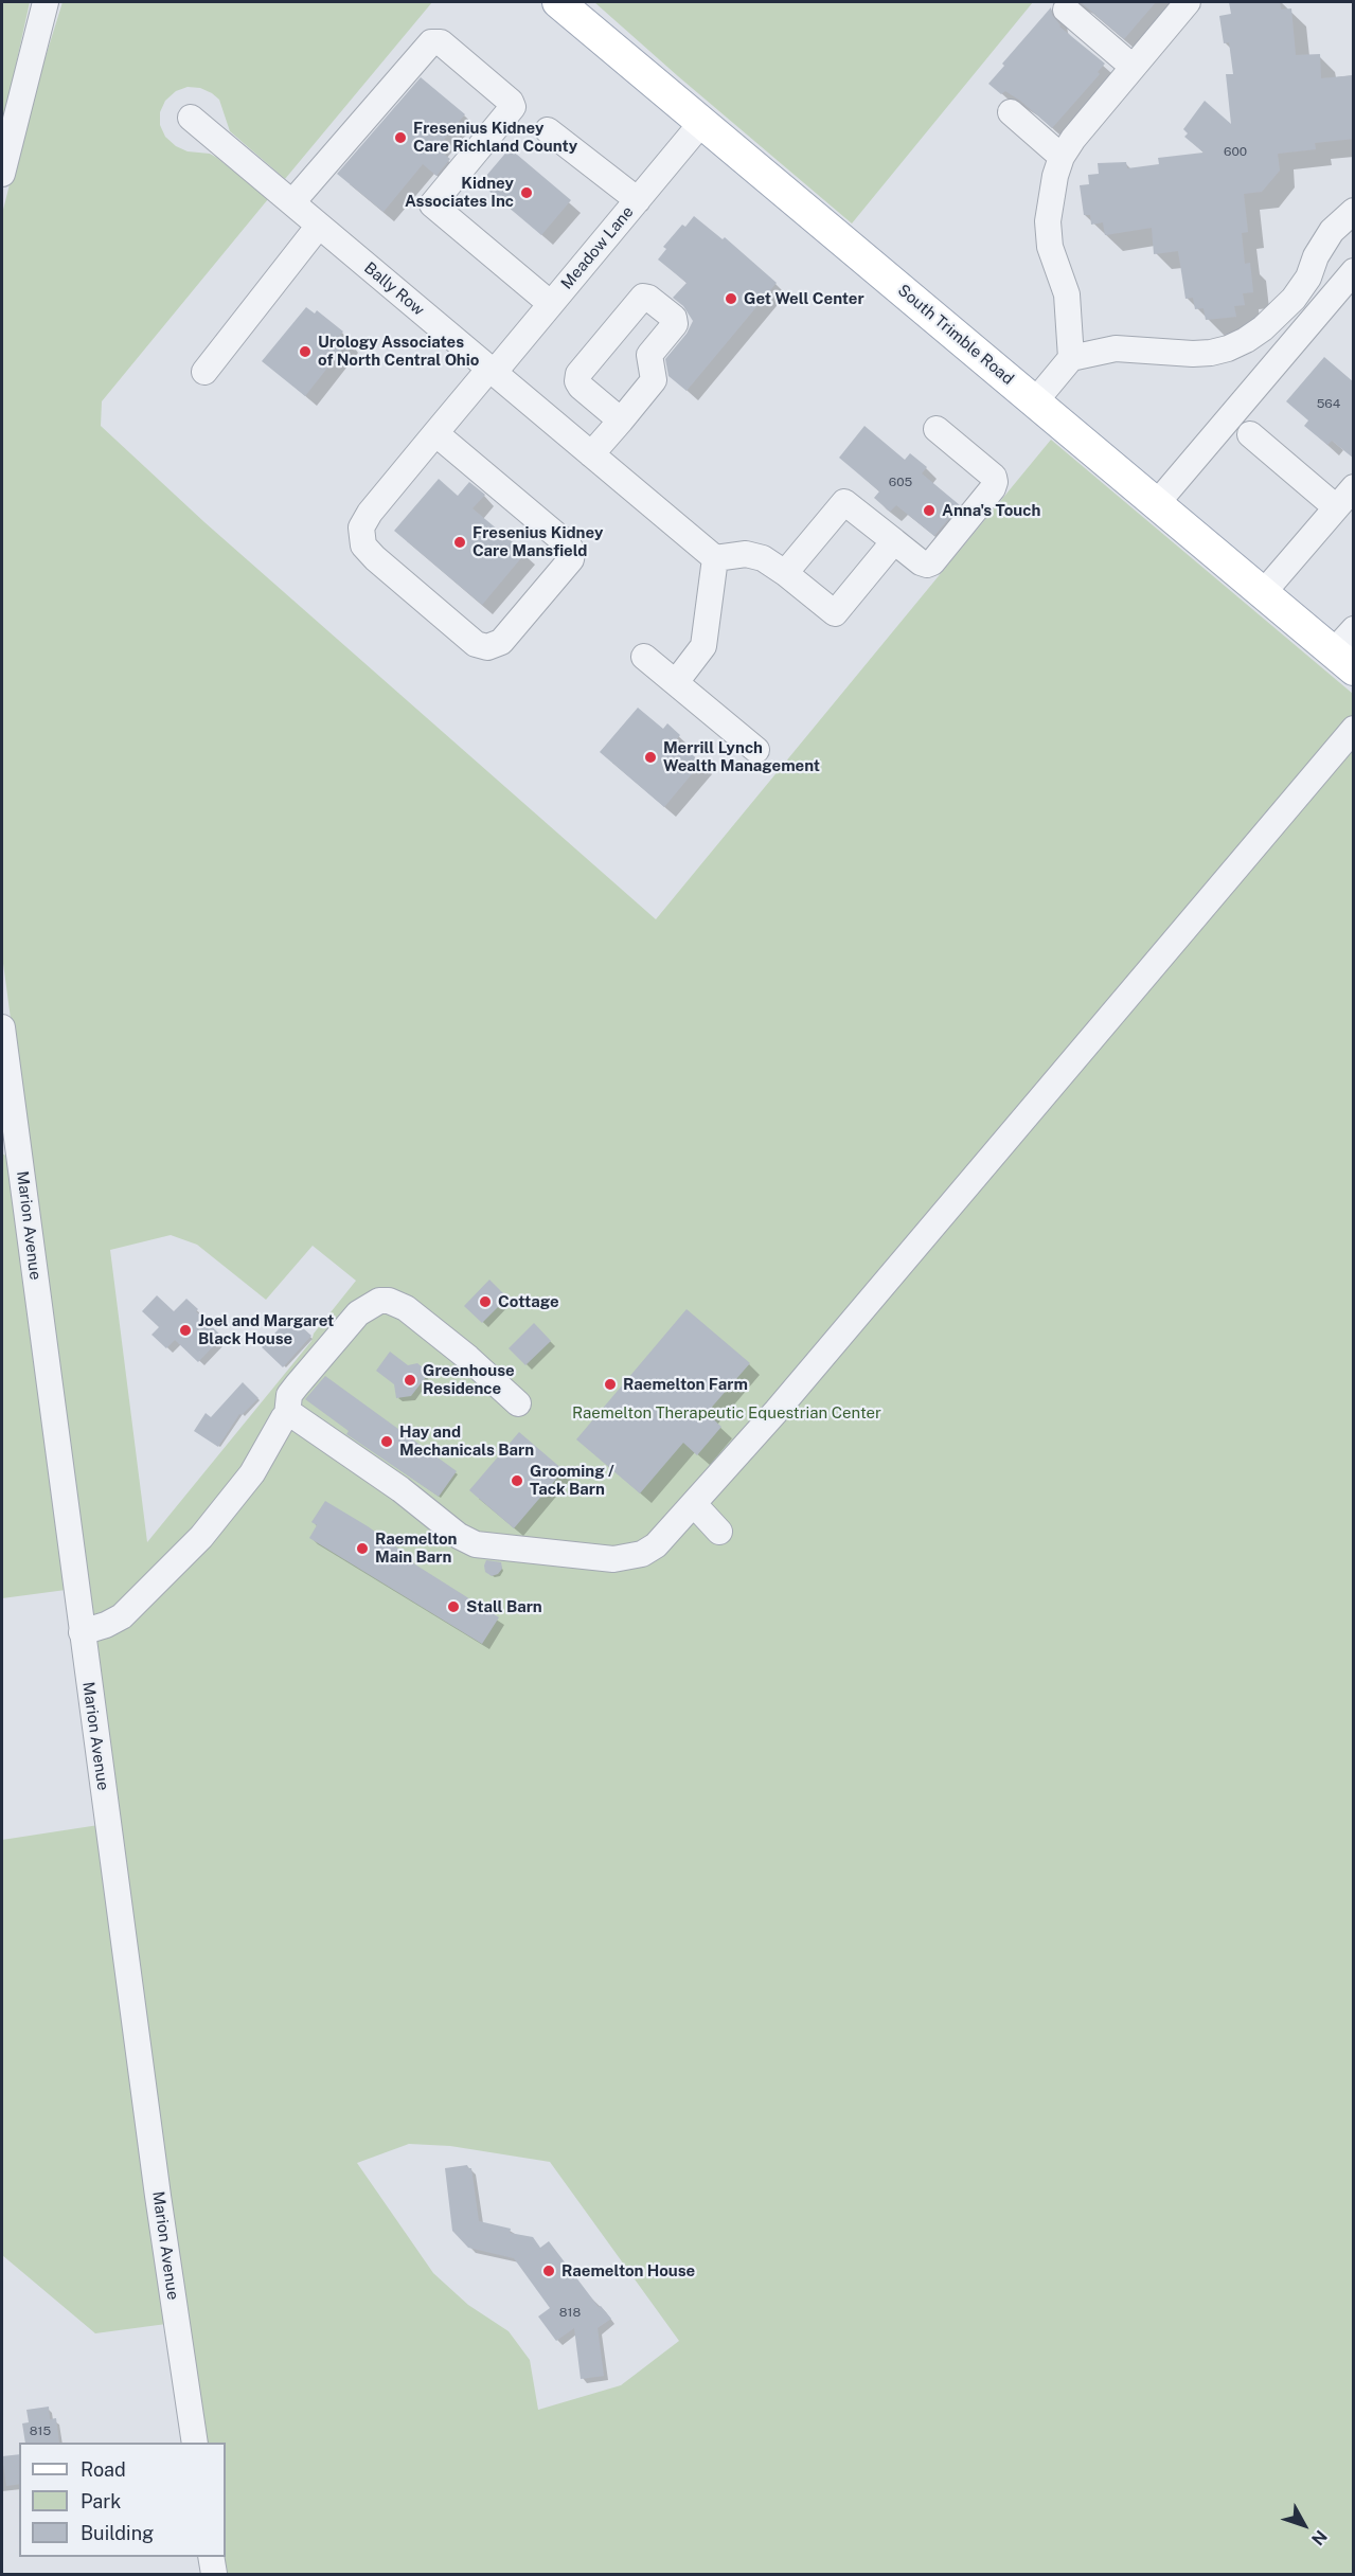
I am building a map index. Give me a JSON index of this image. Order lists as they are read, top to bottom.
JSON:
{
  "streets": {
    "main road": ["South Trimble Road"],
    "street": ["Meadow Lane", "Bally Row", "Marion Avenue"]
  },
  "crossings": [
    ["Meadow Lane", "Bally Row"],
    ["Meadow Lane", "South Trimble Road"]
  ],
  "parks": ["Raemelton Therapeutic Equestrian Center"],
  "places": [
    "Fresenius Kidney Care Richland County",
    "Kidney Associates Inc",
    "Get Well Center",
    "Urology Associates of North Central Ohio",
    "Anna's Touch",
    "Fresenius Kidney Care Mansfield",
    "Merrill Lynch Wealth Management",
    "Cottage",
    "Joel and Margaret Black House",
    "Greenhouse Residence",
    "Raemelton Farm",
    "Hay and Mechanicals Barn",
    "Grooming / Tack Barn",
    "Raemelton Main Barn",
    "Stall Barn",
    "Raemelton House"
  ],
  "house_numbers": [
    "600",
    "564",
    "605",
    "818",
    "815"
  ],
  "legend": ["Road", "Park", "Building"],
  "north": "bottom right"
}
